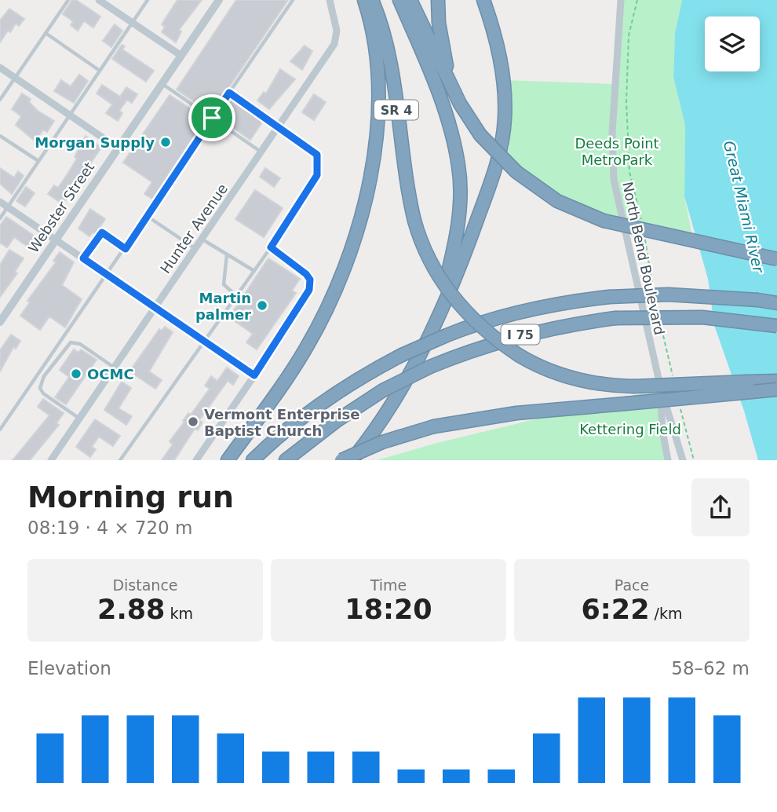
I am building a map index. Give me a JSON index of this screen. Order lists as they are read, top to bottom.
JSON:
{
  "streets": {
    "highway": ["SR 4", "I 75"],
    "street": ["Webster Street", "Hunter Avenue", "North Bend Boulevard"]
  },
  "water": ["Great Miami River"],
  "parks": ["Deeds Point MetroPark", "Kettering Field"],
  "places": [
    "Morgan Supply",
    "Martin palmer",
    "OCMC",
    "Vermont Enterprise Baptist Church"
  ],
  "page": {
    "heading": ["Morning run", "08:19 · 4 × 720 m"],
    "stats": [
      ["Distance", "2.88 km"],
      ["Time", "18:20"],
      ["Pace", "6:22 /km"]
    ],
    "chart": ["Elevation", "58–62 m"]
  }
}
